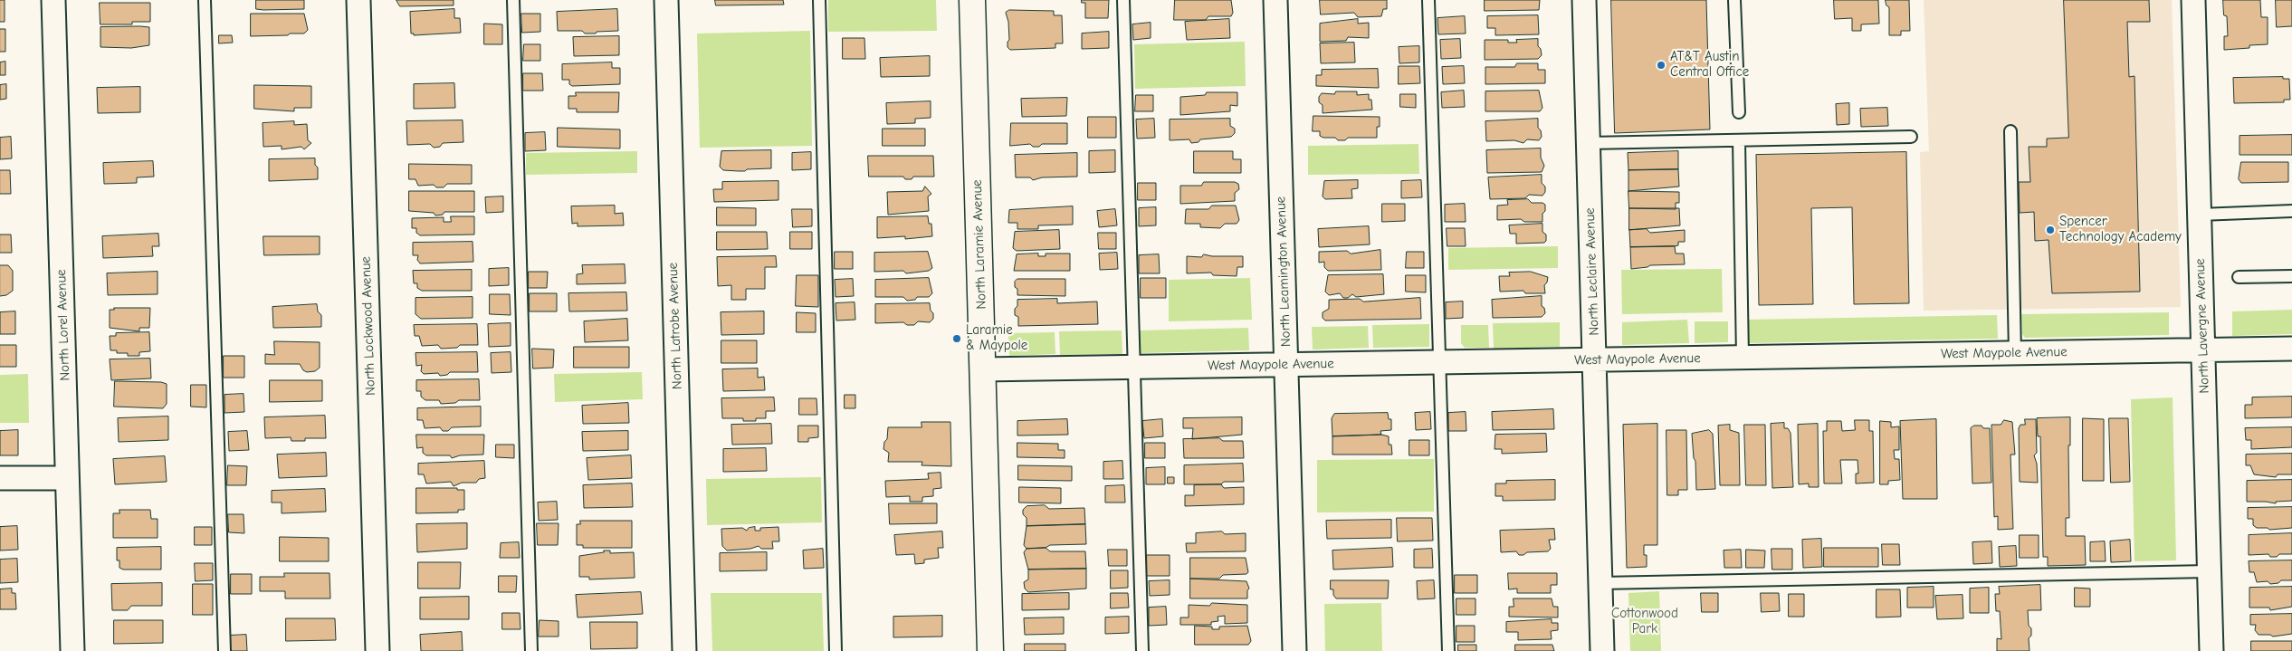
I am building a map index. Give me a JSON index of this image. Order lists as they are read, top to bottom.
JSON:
{
  "streets": {
    "street": [
      "North Laramie Avenue",
      "North Leamington Avenue",
      "North Leclaire Avenue",
      "North Lorel Avenue",
      "North Lockwood Avenue",
      "North Latrobe Avenue",
      "North Lavergne Avenue",
      "West Maypole Avenue"
    ]
  },
  "crossings": [
    ["North Laramie Avenue", "West Maypole Avenue"],
    ["North Leamington Avenue", "West Maypole Avenue"],
    ["North Leclaire Avenue", "West Maypole Avenue"],
    ["North Lavergne Avenue", "West Maypole Avenue"]
  ],
  "parks": ["Cottonwood Park"],
  "places": ["AT&T Austin Central Office", "Spencer Technology Academy", "Laramie & Maypole"]
}
